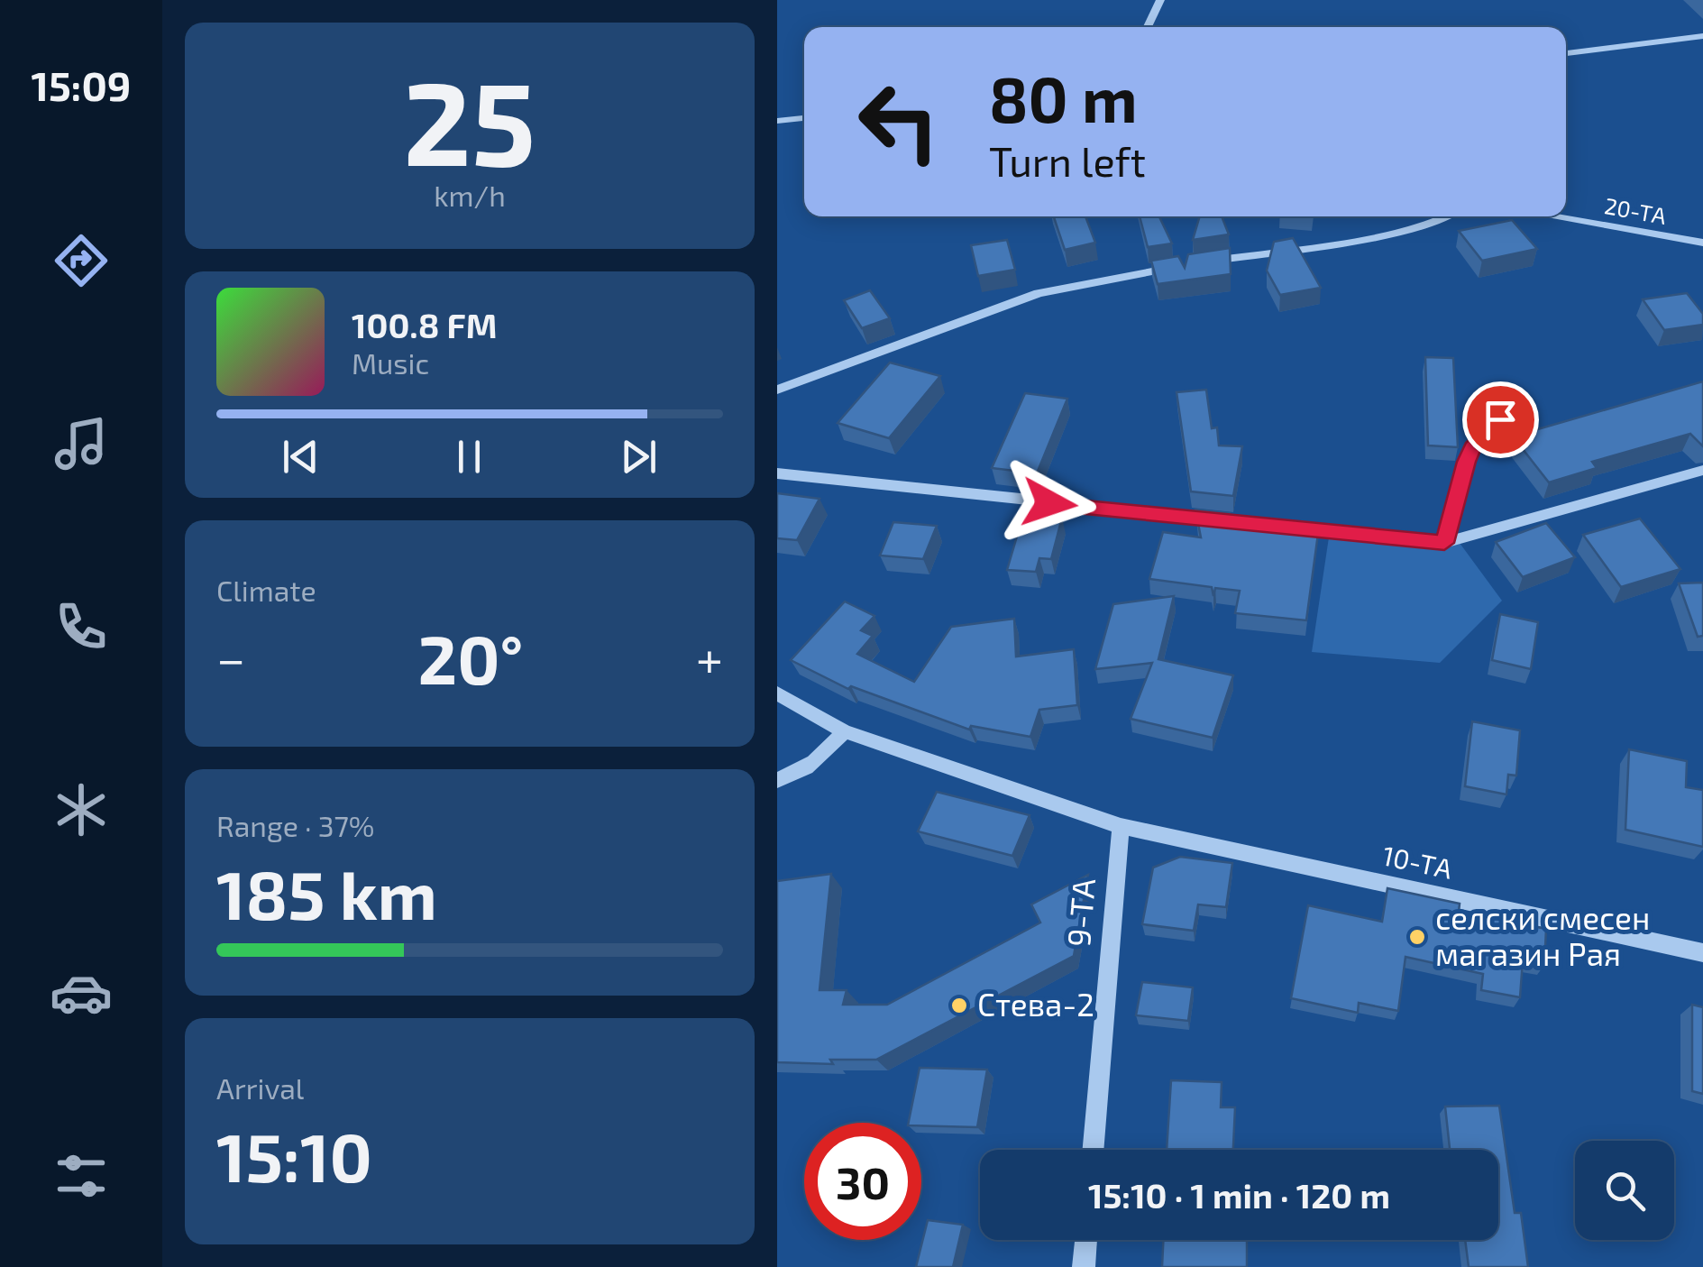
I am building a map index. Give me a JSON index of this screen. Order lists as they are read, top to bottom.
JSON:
{
  "streets": {
    "street": ["20-ТА", "10-ТА", "9-ТА"]
  },
  "crossings": [
    ["10-ТА", "9-ТА"]
  ],
  "places": ["селски смесен магазин Рая", "Стева-2"],
  "page": {
    "tabs": "15:09",
    "tile": [
      ["25", "km/h"],
      "Climate",
      ["Range · 37%", "185 km"],
      ["Arrival", "15:10"]
    ],
    "turn": ["80 m", "Turn left"],
    "song": ["100.8 FM", "Music"],
    "heat": ["−", "20°", "+"],
    "limit": "30",
    "trip": "15:10 · 1 min · 120 m"
  }
}
